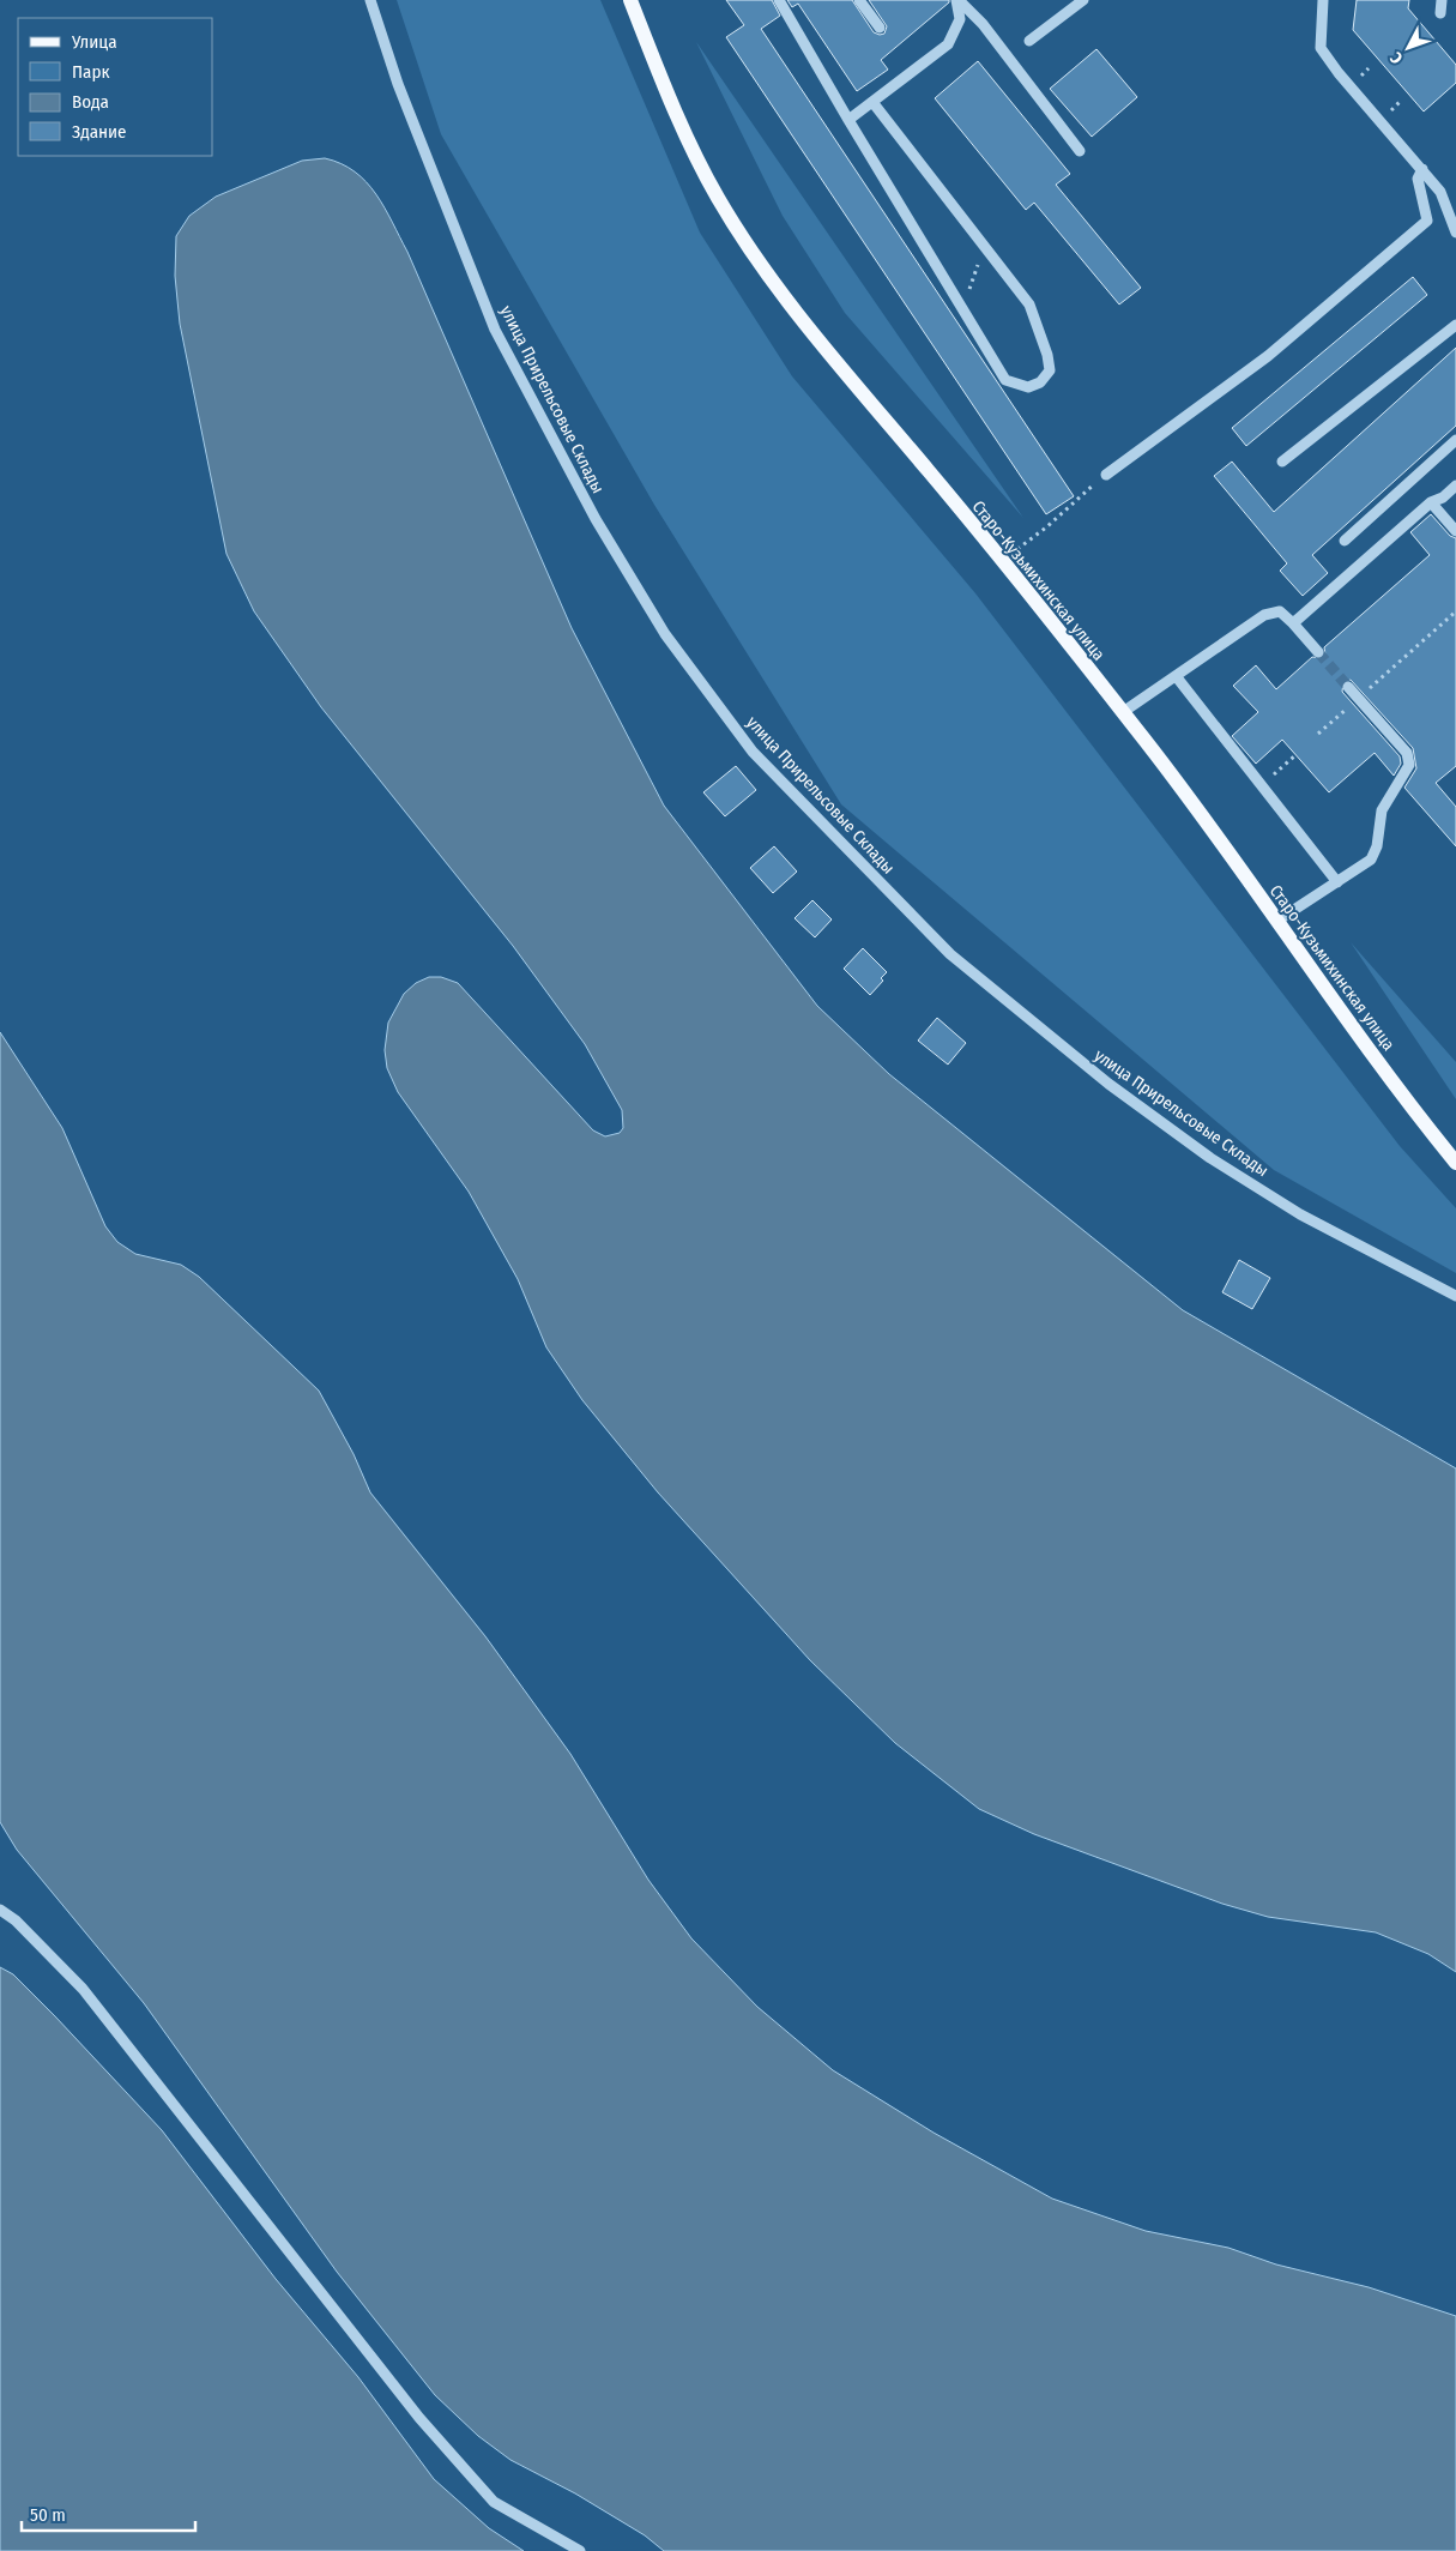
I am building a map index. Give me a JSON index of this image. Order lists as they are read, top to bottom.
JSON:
{
  "streets": {
    "main road": ["Старо-Кузьмихинская улица"],
    "street": ["улица Прирельсовые Склады"]
  },
  "legend": [
    "Улица",
    "Парк",
    "Вода",
    "Здание"
  ],
  "scale_bar": "50 m",
  "north": "bottom left"
}
